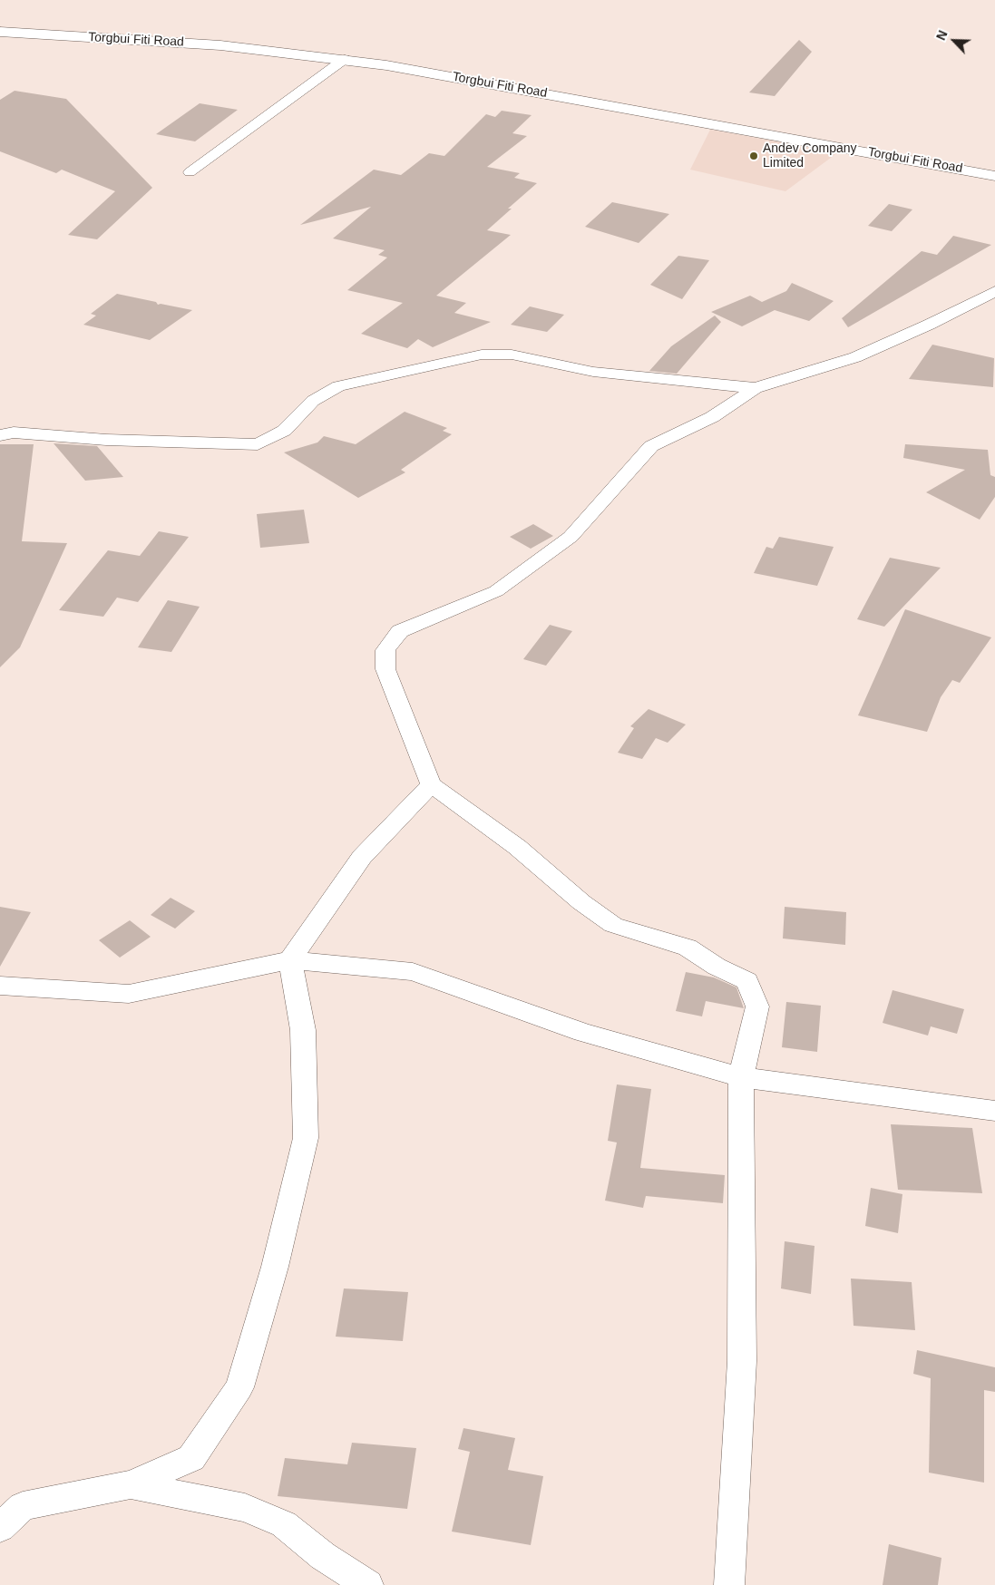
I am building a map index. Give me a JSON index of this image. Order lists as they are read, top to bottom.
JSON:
{
  "streets": {
    "street": ["Torgbui Fiti Road"]
  },
  "places": ["Andev Company Limited"],
  "north": "top left"
}
